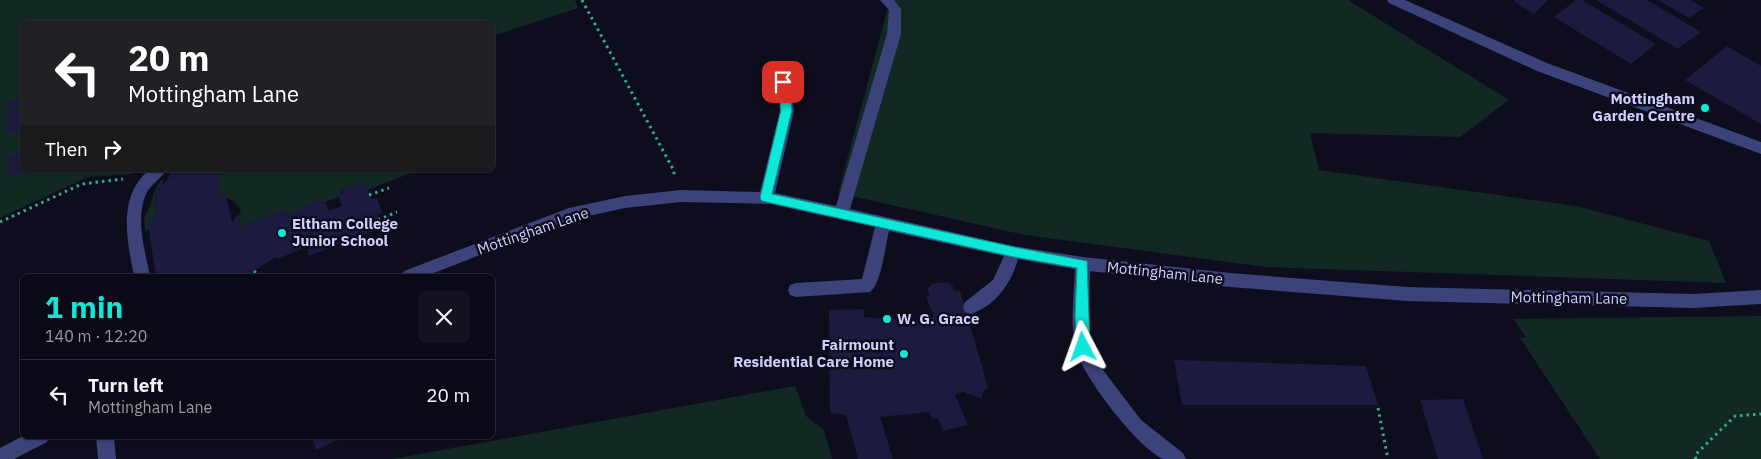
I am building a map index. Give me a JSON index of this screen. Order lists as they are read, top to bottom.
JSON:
{
  "streets": {
    "street": ["Mottingham Lane"]
  },
  "places": [
    "Mottingham Garden Centre",
    "Eltham College Junior School",
    "W. G. Grace",
    "Fairmount Residential Care Home"
  ],
  "page": {
    "turn": ["20 m", "Mottingham Lane"],
    "then": "Then",
    "heading": ["1 min", "140 m · 12:20"],
    "list": [
      {
        "name": "Turn left",
        "note": "Mottingham Lane",
        "value": "20 m"
      }
    ]
  }
}
